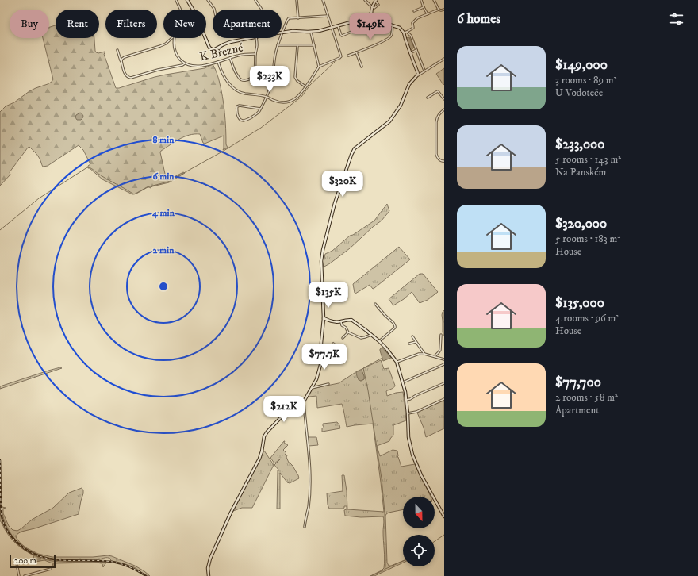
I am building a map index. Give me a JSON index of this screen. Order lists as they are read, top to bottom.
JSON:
{
  "streets": {
    "street": ["K Březné"]
  },
  "scale_bar": "200 m",
  "north": "bottom",
  "page": {
    "heading": "6 homes",
    "chip": [
      "Buy",
      "Rent",
      "Filters",
      "New",
      "Apartment"
    ],
    "price": [
      "$149K",
      "$233K",
      "$320K",
      "$135K",
      "$77.7K",
      "$212K"
    ],
    "list": [
      {
        "name": "$149,000",
        "note": "3 rooms · 89 m² · U Vodoteče"
      },
      {
        "name": "$233,000",
        "note": "5 rooms · 143 m² · Na Panském"
      },
      {
        "name": "$320,000",
        "note": "5 rooms · 183 m² · House"
      },
      {
        "name": "$135,000",
        "note": "4 rooms · 96 m² · House"
      },
      {
        "name": "$77,700",
        "note": "2 rooms · 58 m² · Apartment"
      }
    ],
    "scale": "200 m"
  },
  "rings": [
    "8 min",
    "6 min",
    "4 min",
    "2 min"
  ]
}
